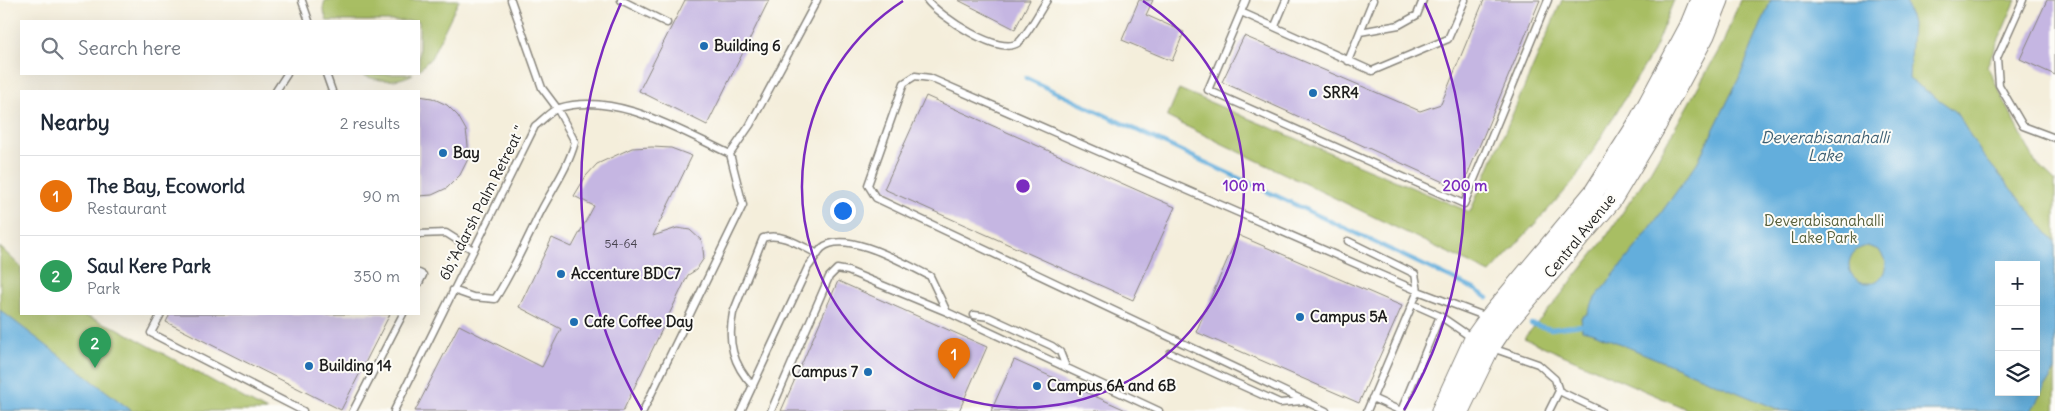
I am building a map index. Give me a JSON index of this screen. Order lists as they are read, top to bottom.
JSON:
{
  "streets": {
    "street": ["Central Avenue"],
    "lane": ["6b,\"Adarsh Palm Retreat \""]
  },
  "water": ["Deverabisanahalli Lake"],
  "parks": ["Deverabisanahalli Lake Park"],
  "places": [
    "Building 6",
    "SRR4",
    "Bay",
    "Accenture BDC7",
    "Campus 5A",
    "Cafe Coffee Day",
    "Building 14",
    "Campus 7",
    "Campus 6A and 6B"
  ],
  "house_numbers": ["54-64"],
  "page": {
    "search": "Search here",
    "heading": ["Nearby", "2 results"],
    "list": [
      {
        "mark": "1",
        "name": "The Bay, Ecoworld",
        "note": "Restaurant",
        "value": "90 m"
      },
      {
        "mark": "2",
        "name": "Saul Kere Park",
        "note": "Park",
        "value": "350 m"
      }
    ],
    "map_buttons": ["+", "−"],
    "pins": ["2", "1"]
  },
  "rings": ["100 m", "200 m"]
}
